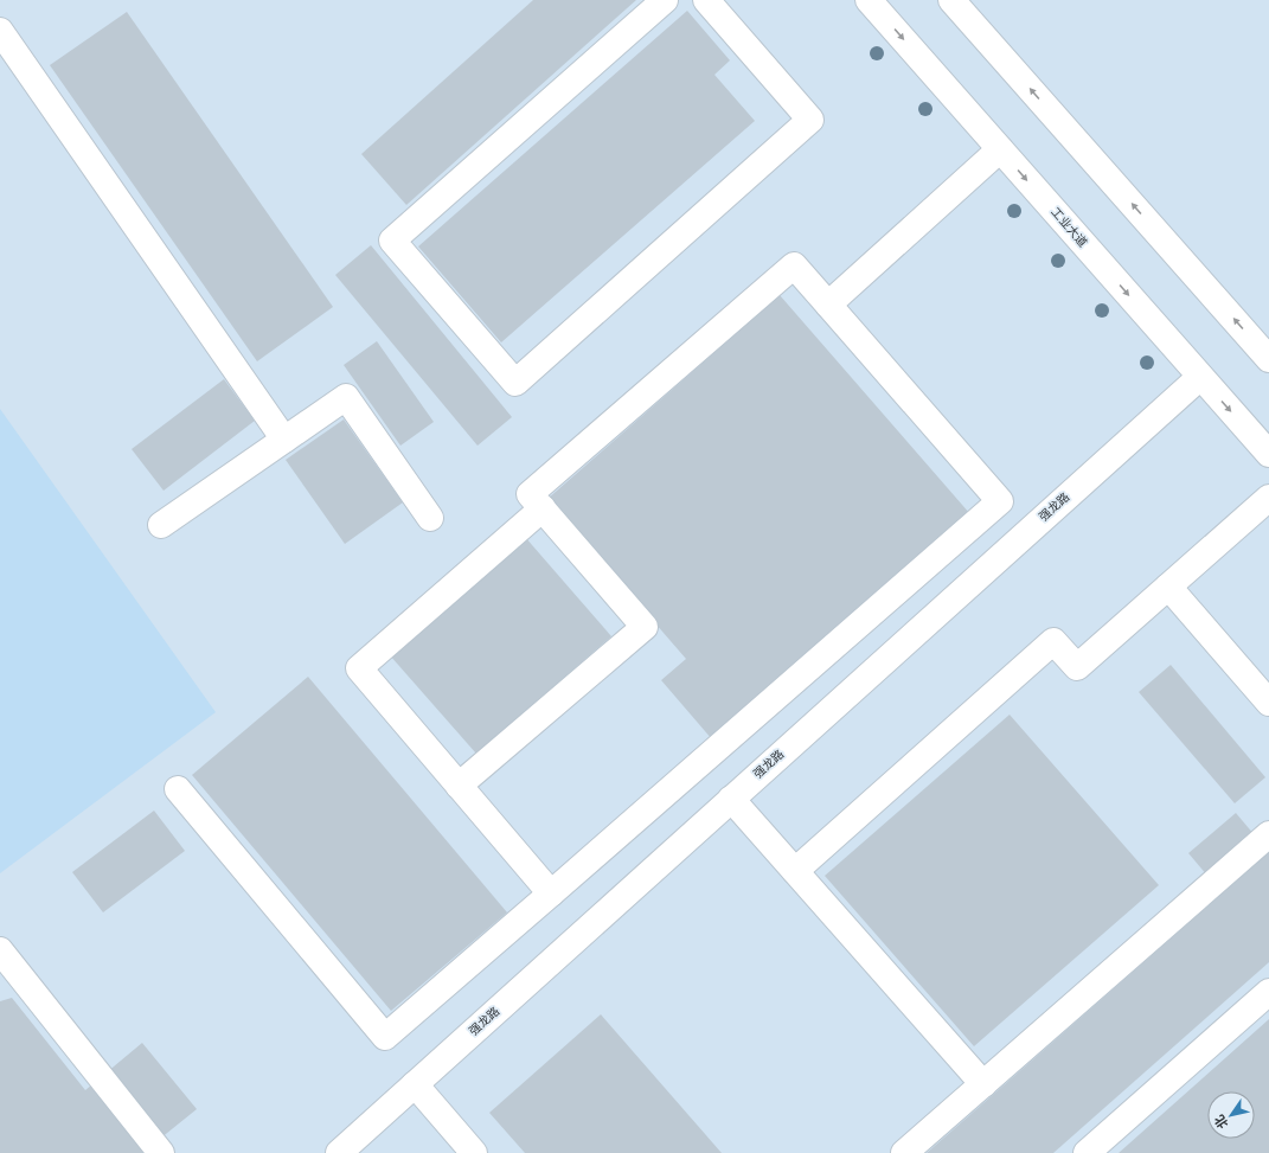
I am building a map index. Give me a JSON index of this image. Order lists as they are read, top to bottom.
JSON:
{
  "streets": {
    "street": ["工业大道", "强龙路"]
  },
  "crossings": [
    ["工业大道", "强龙路"]
  ],
  "north": "bottom left"
}
